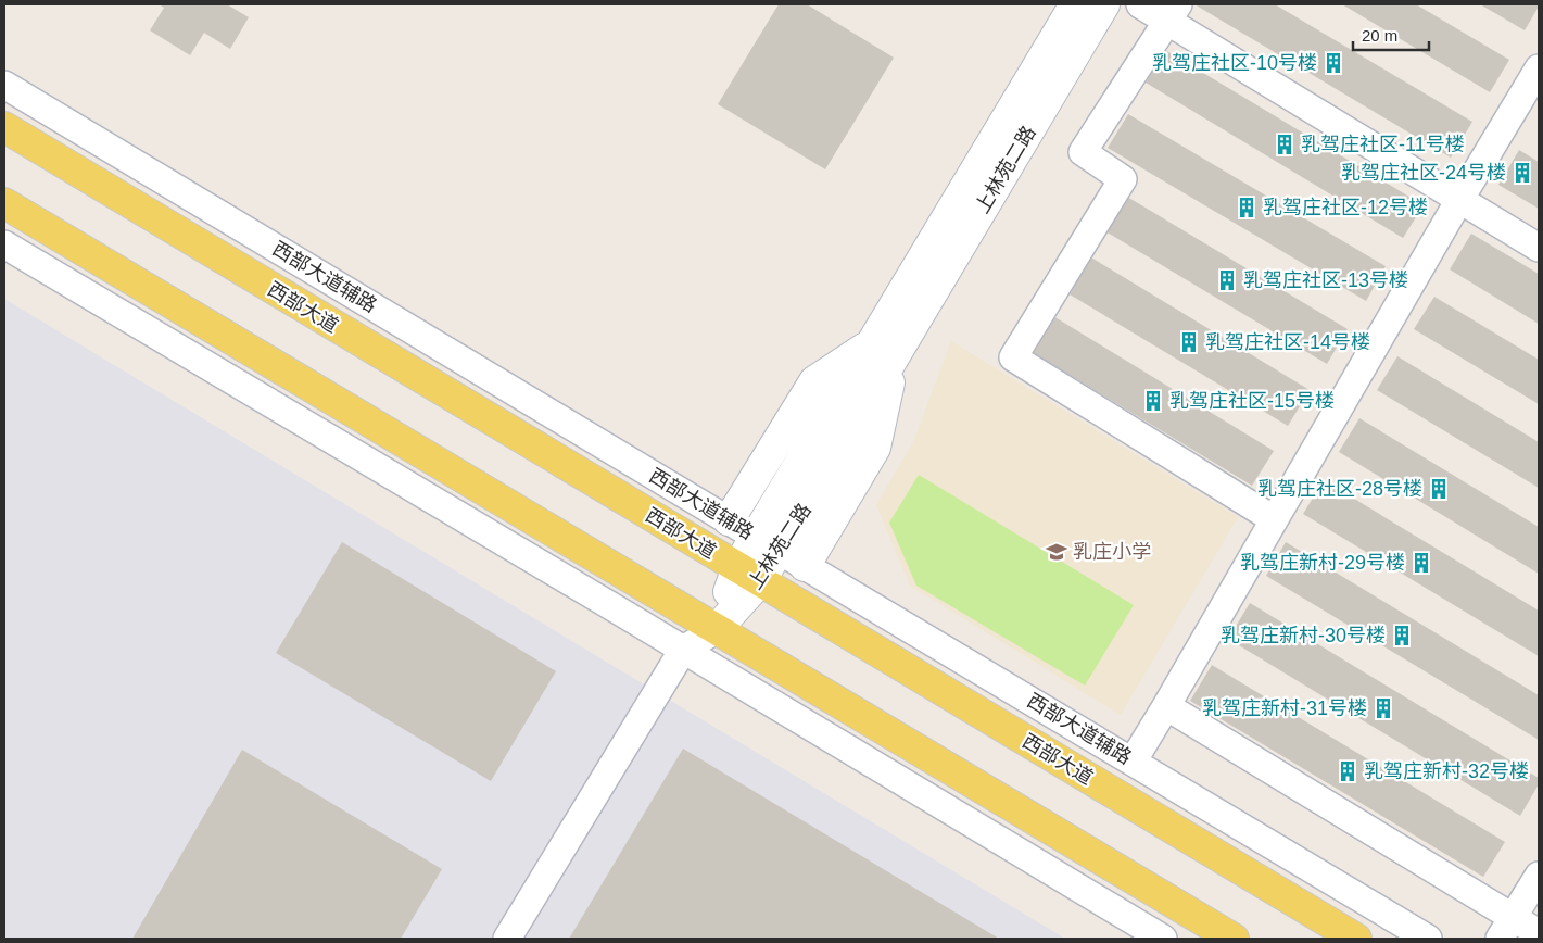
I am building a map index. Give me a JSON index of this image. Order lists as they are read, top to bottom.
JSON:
{
  "streets": {
    "main road": ["西部大道"],
    "street": ["上林苑二路", "西部大道辅路"]
  },
  "crossings": [
    ["上林苑二路", "西部大道辅路"],
    ["上林苑二路", "西部大道"]
  ],
  "places": {
    "building": [
      "乳驾庄社区-10号楼",
      "乳驾庄社区-11号楼",
      "乳驾庄社区-24号楼",
      "乳驾庄社区-12号楼",
      "乳驾庄社区-13号楼",
      "乳驾庄社区-14号楼",
      "乳驾庄社区-15号楼",
      "乳驾庄社区-28号楼",
      "乳驾庄新村-29号楼",
      "乳驾庄新村-30号楼",
      "乳驾庄新村-31号楼",
      "乳驾庄新村-32号楼"
    ],
    "school or university": ["乳庄小学"]
  },
  "scale_bar": "20 m"
}
